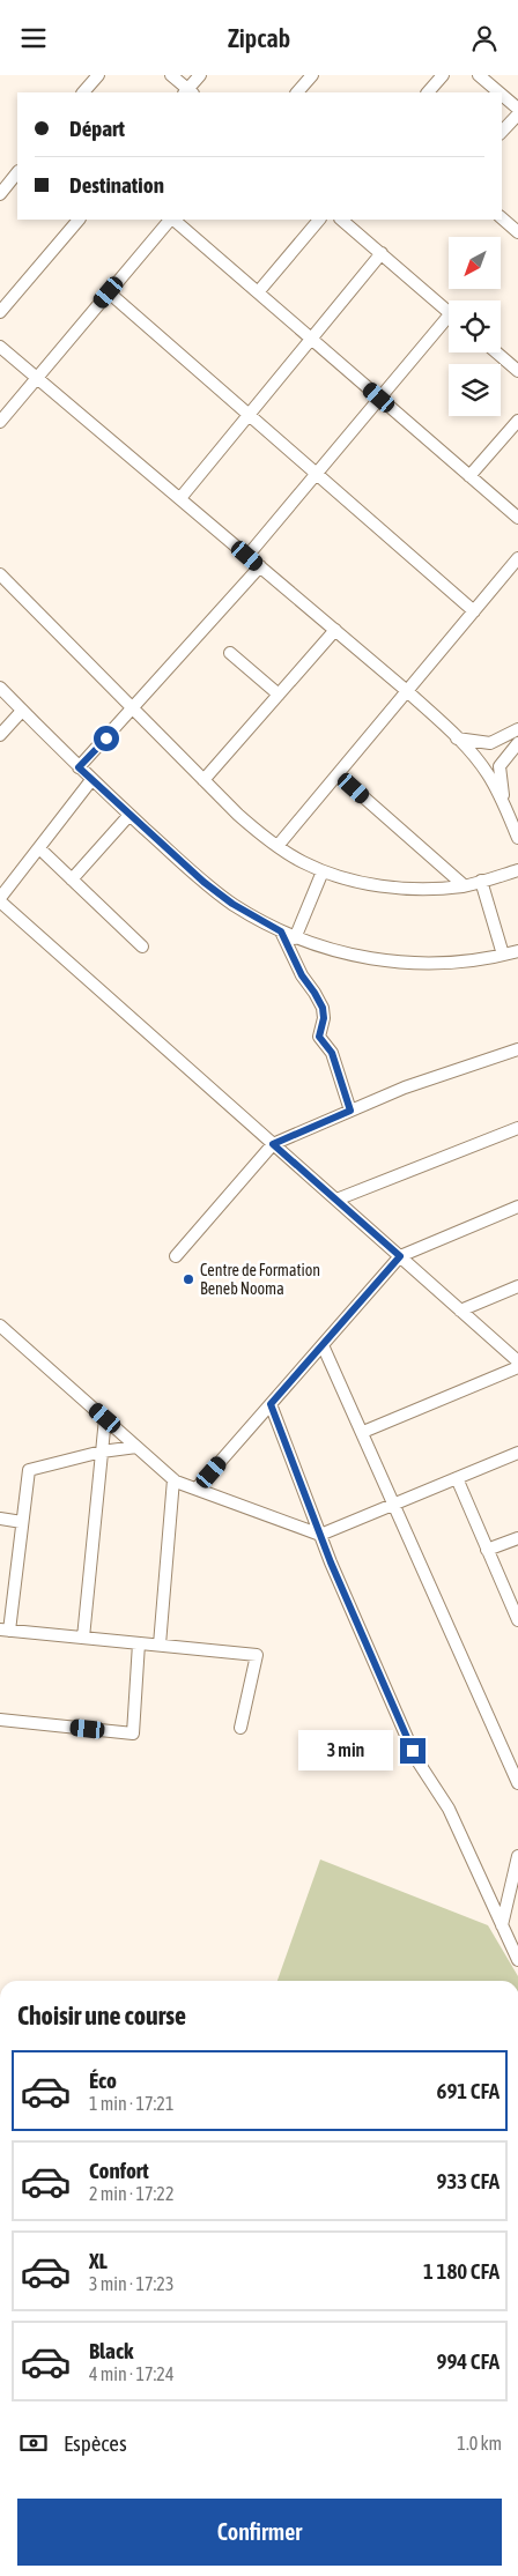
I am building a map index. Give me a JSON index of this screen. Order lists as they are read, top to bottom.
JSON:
{
  "places": ["Centre de Formation Beneb Nooma"],
  "north": "bottom left",
  "page": {
    "header": "Zipcab",
    "banner": ["Départ", "Destination"],
    "bubble": "3 min",
    "heading": "Choisir une course",
    "list": [
      {
        "name": "Éco",
        "note": "1 min · 17:21",
        "value": "691 CFA"
      },
      {
        "name": "Confort",
        "note": "2 min · 17:22",
        "value": "933 CFA"
      },
      {
        "name": "XL",
        "note": "3 min · 17:23",
        "value": "1 180 CFA"
      },
      {
        "name": "Black",
        "note": "4 min · 17:24",
        "value": "994 CFA"
      }
    ],
    "pay": ["Espèces", "1.0 km"],
    "buttons": "Confirmer"
  }
}
